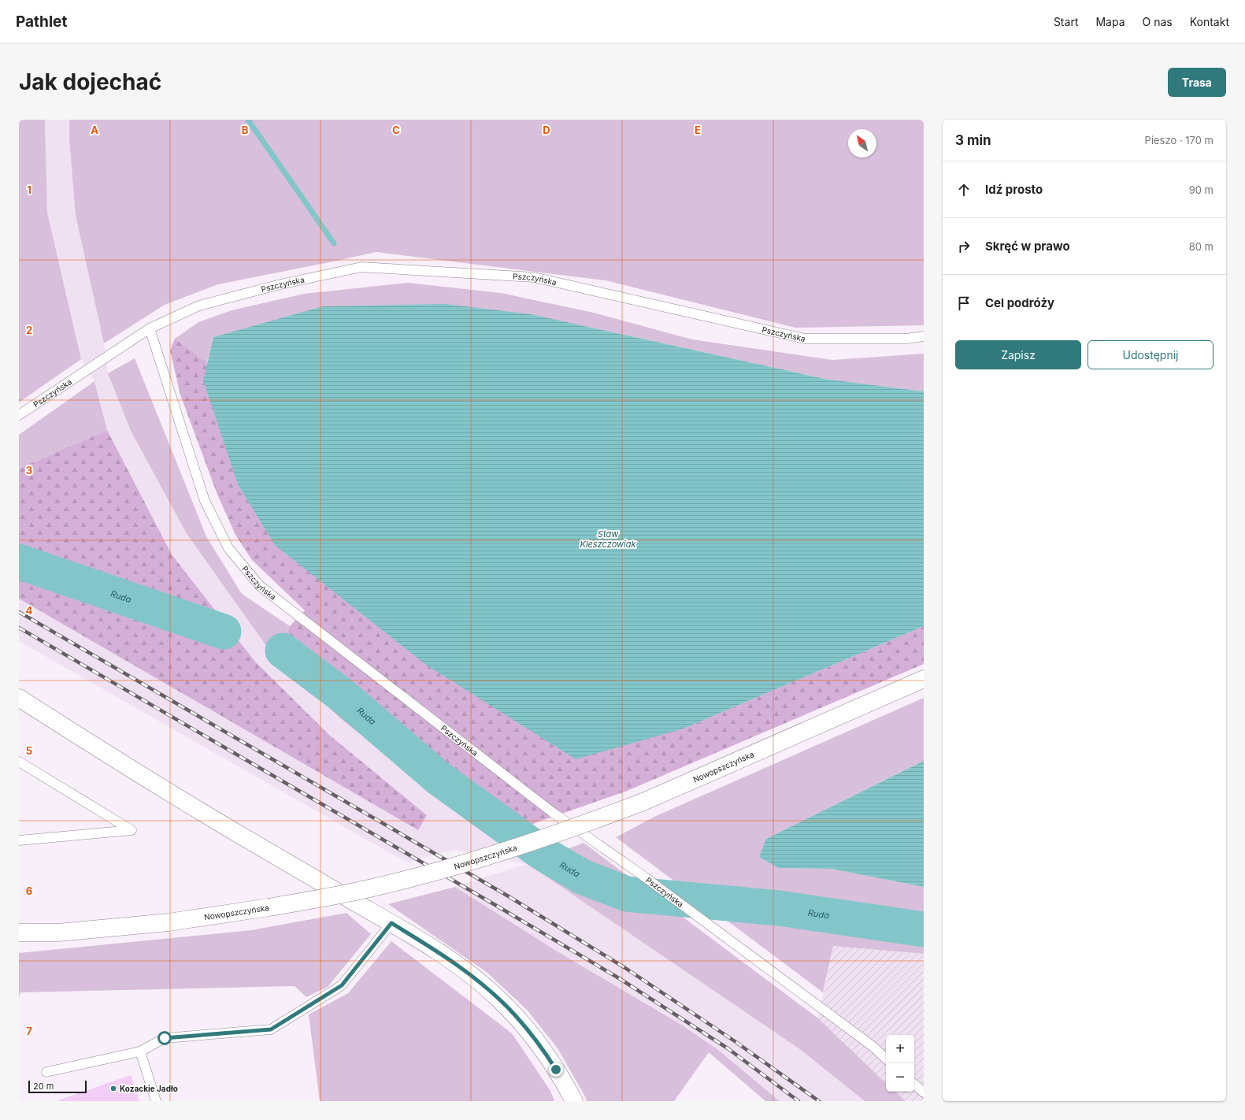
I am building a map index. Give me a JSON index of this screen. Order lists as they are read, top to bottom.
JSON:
{
  "streets": {
    "main road": ["Nowopszczyńska"],
    "lane": ["Pszczyńska"]
  },
  "water": ["Staw Kleszczowiak", "Ruda"],
  "places": ["Kozackie Jadło"],
  "scale_bar": "20 m",
  "north": "top left",
  "page": {
    "header": "Pathlet",
    "nav": [
      "Start",
      "Mapa",
      "O nas",
      "Kontakt"
    ],
    "buttons": [
      "Trasa",
      ["Zapisz", "Udostępnij"]
    ],
    "title": "Jak dojechać",
    "heading": ["3 min", "Pieszo · 170 m"],
    "list": [
      ["Idź prosto", "90 m"],
      ["Skręć w prawo", "80 m"],
      "Cel podróży"
    ],
    "map_buttons": ["+", "−"],
    "scale": "20 m"
  },
  "grid": {
    "columns": [
      "A",
      "B",
      "C",
      "D",
      "E"
    ],
    "rows": [
      "1",
      "2",
      "3",
      "4",
      "5",
      "6",
      "7"
    ]
  }
}
